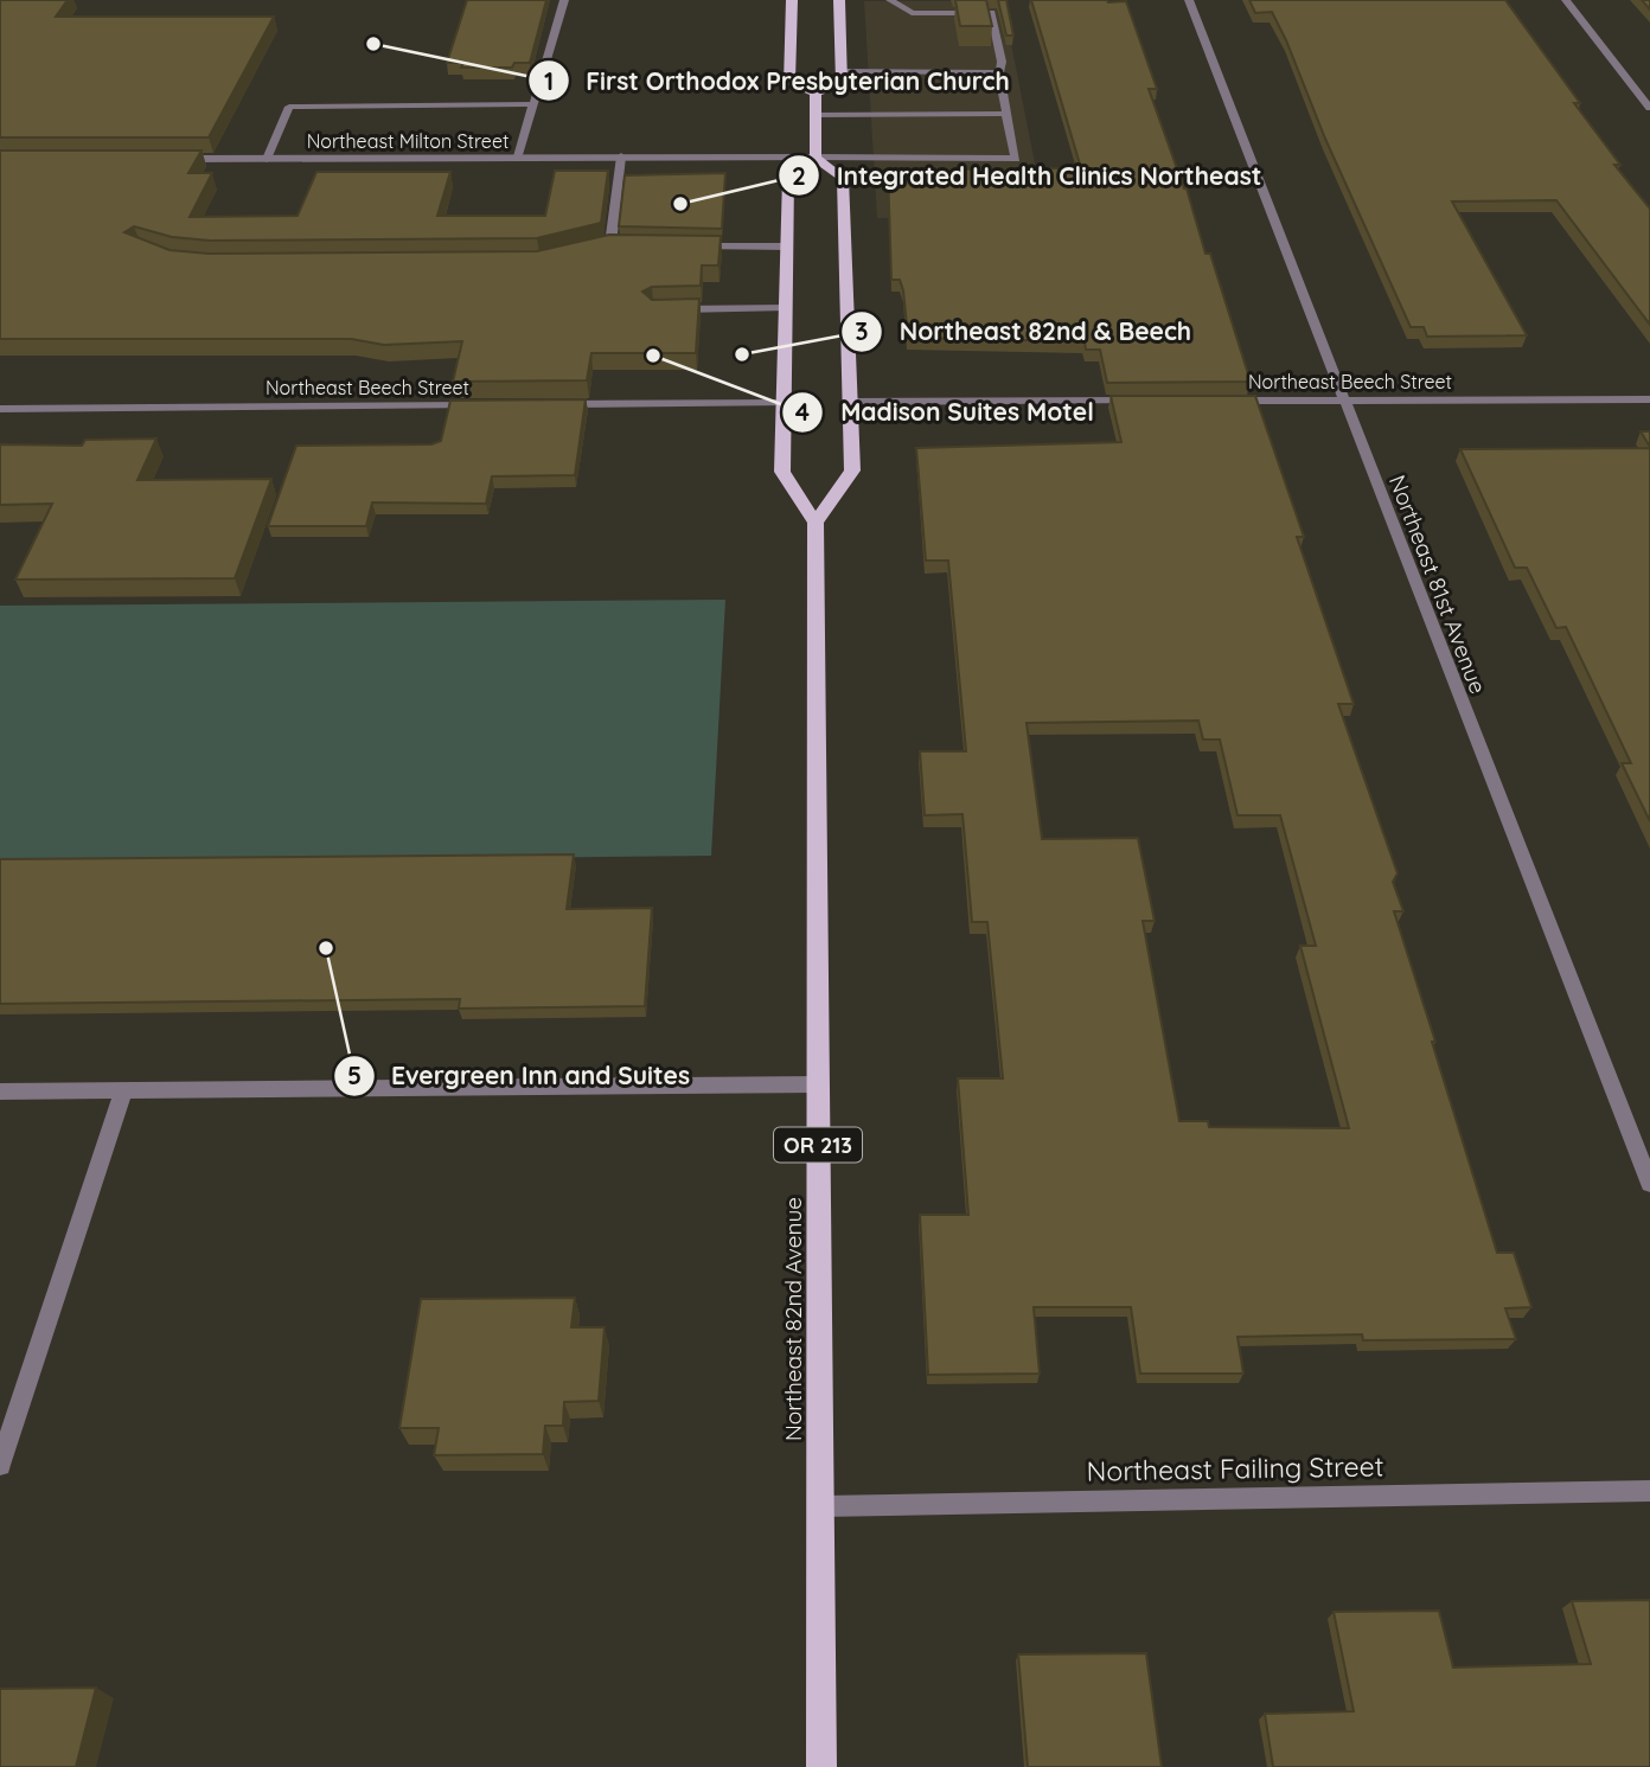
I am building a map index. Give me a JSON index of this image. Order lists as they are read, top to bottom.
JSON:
{
  "streets": {
    "main road": ["OR 213", "Northeast 82nd Avenue"],
    "street": [
      "Northeast Milton Street",
      "Northeast Beech Street",
      "Northeast 81st Avenue",
      "Northeast Failing Street"
    ]
  },
  "crossings": [
    ["Northeast Beech Street", "Northeast 81st Avenue"],
    ["Northeast 82nd Avenue", "Northeast Failing Street"]
  ],
  "places": [
    "First Orthodox Presbyterian Church",
    "Integrated Health Clinics Northeast",
    "Northeast 82nd & Beech",
    "Madison Suites Motel",
    "Evergreen Inn and Suites"
  ]
}
